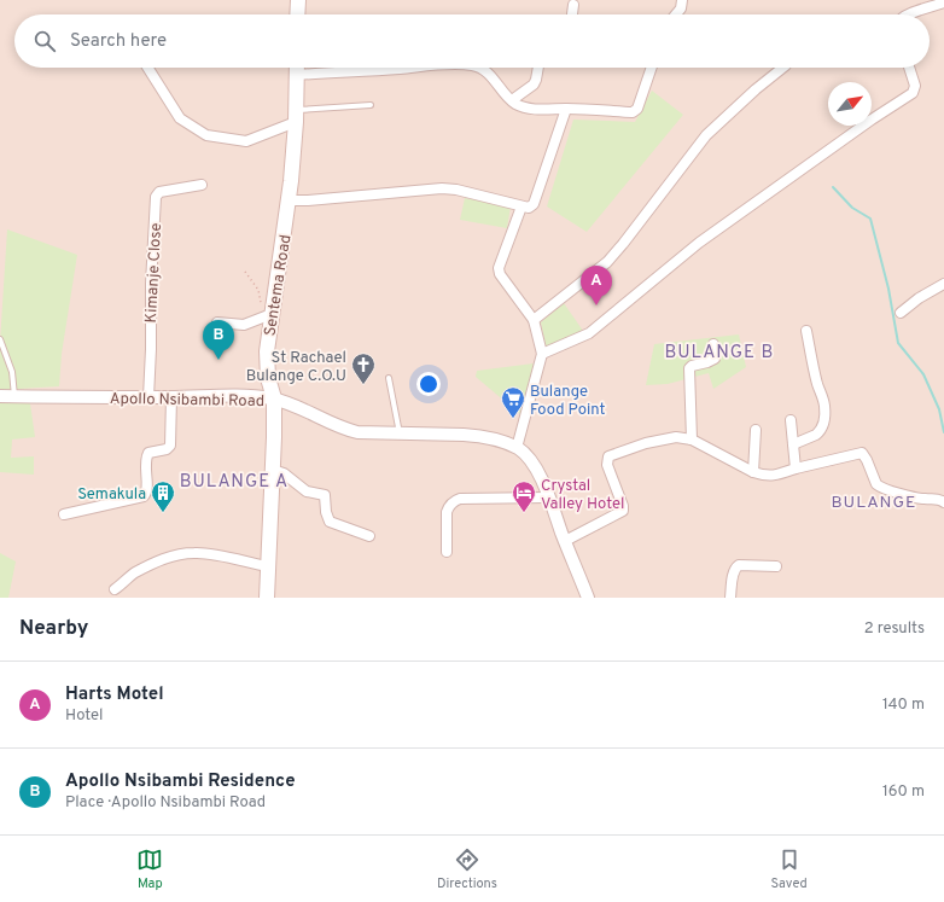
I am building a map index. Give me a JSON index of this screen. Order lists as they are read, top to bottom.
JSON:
{
  "streets": {
    "main road": ["Sentema Road"],
    "street": ["Kimanje Close", "Apollo Nsibambi Road"]
  },
  "crossings": [
    ["Kimanje Close", "Apollo Nsibambi Road"],
    ["Sentema Road", "Apollo Nsibambi Road"]
  ],
  "districts": ["BULANGE B", "BULANGE A", "BULANGE"],
  "places": {
    "church": ["St Rachael Bulange C.O.U"],
    "supermarket": ["Bulange Food Point"],
    "building": ["Semakula"],
    "hotel": ["Crystal Valley Hotel"]
  },
  "north": "top right",
  "page": {
    "search": "Search here",
    "pins": ["A", "B"],
    "heading": ["Nearby", "2 results"],
    "list": [
      {
        "mark": "A",
        "name": "Harts Motel",
        "note": "Hotel",
        "value": "140 m"
      },
      {
        "mark": "B",
        "name": "Apollo Nsibambi Residence",
        "note": "Place · Apollo Nsibambi Road",
        "value": "160 m"
      }
    ],
    "nav": ["Map", "Directions", "Saved"]
  }
}
